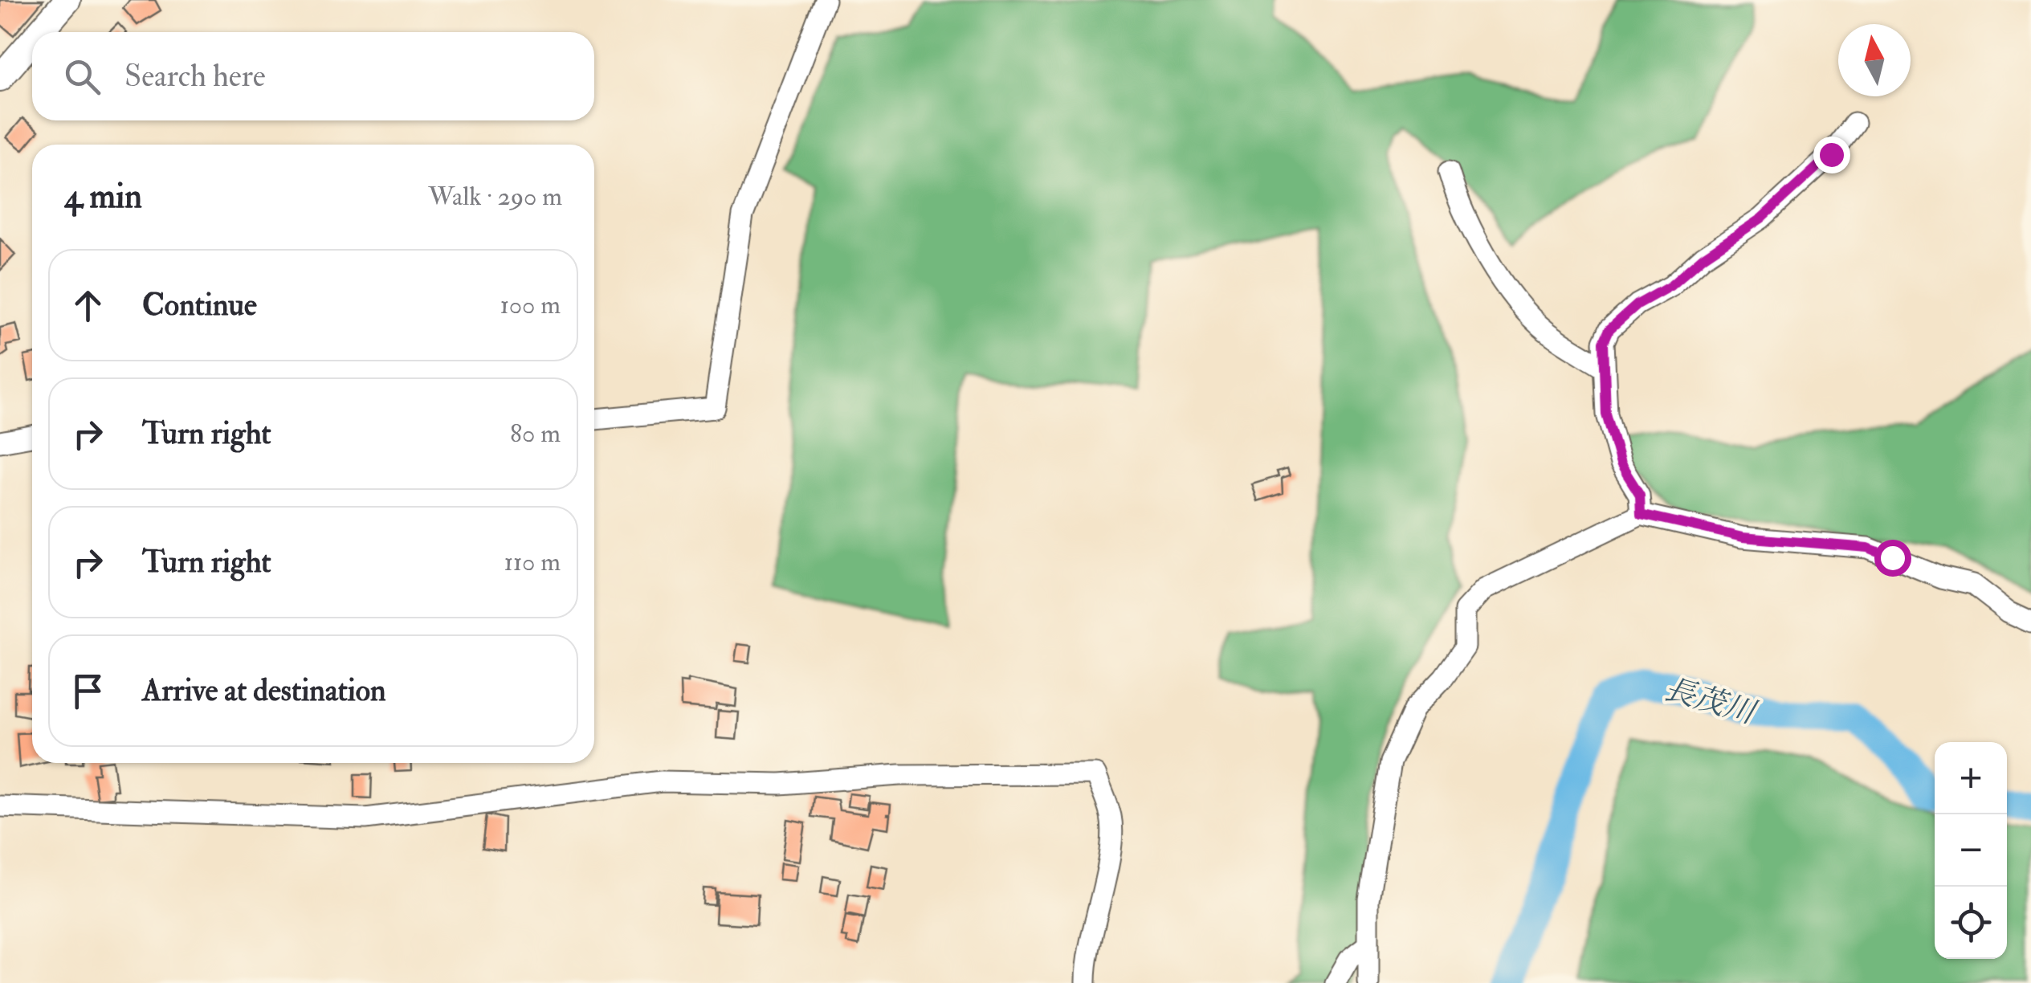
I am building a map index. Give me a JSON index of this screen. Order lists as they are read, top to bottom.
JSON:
{
  "water": ["長茂川"],
  "north": "top",
  "page": {
    "search": "Search here",
    "heading": ["4 min", "Walk · 290 m"],
    "list": [
      ["Continue", "100 m"],
      ["Turn right", "80 m"],
      ["Turn right", "110 m"],
      "Arrive at destination"
    ],
    "map_buttons": ["+", "−"]
  }
}
